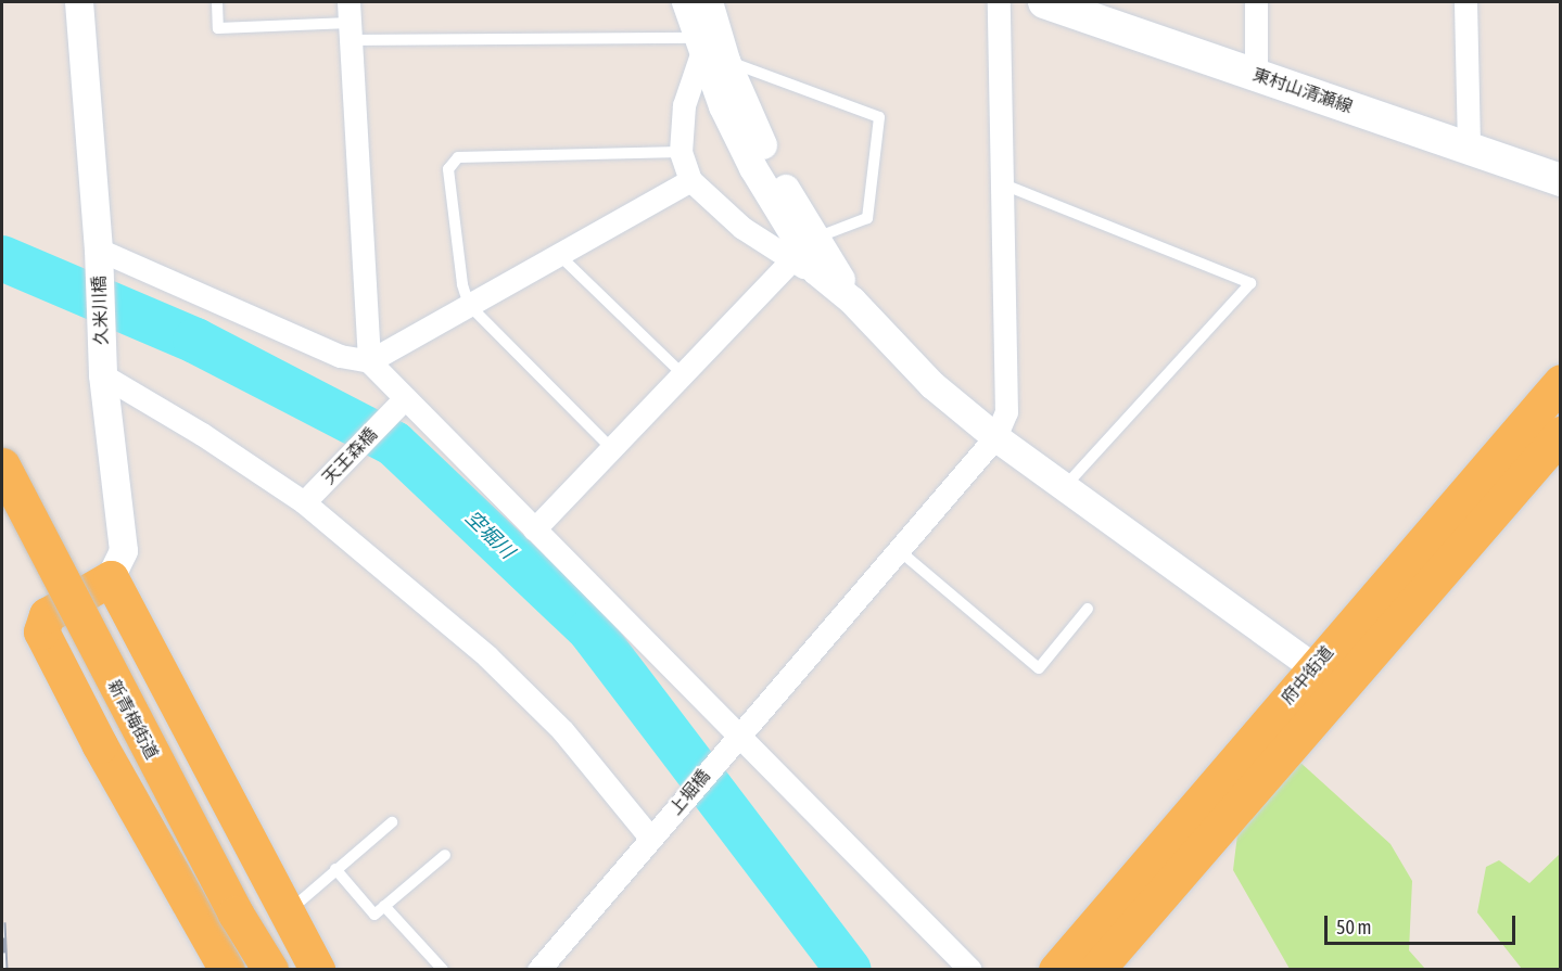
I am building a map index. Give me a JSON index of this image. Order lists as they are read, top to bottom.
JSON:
{
  "streets": {
    "main road": ["東村山清瀬線", "府中街道", "新青梅街道"],
    "street": ["久米川橋", "天王森橋", "上堀橋"]
  },
  "water": ["空堀川"],
  "scale_bar": "50 m"
}
